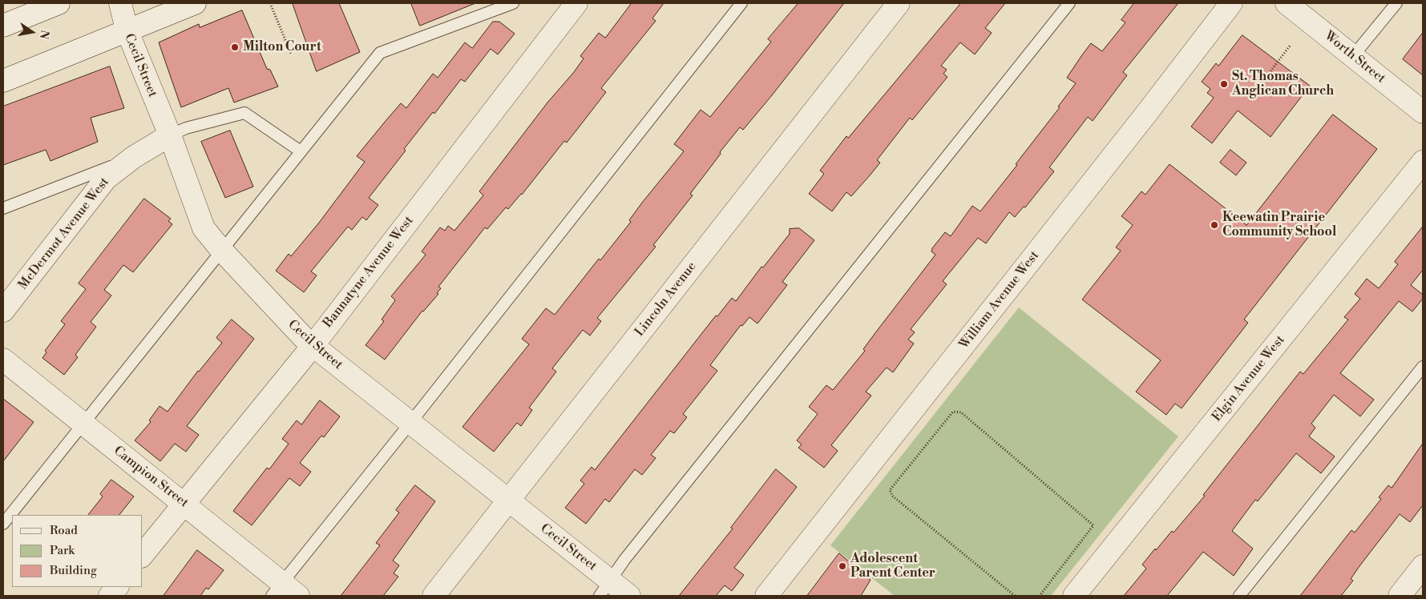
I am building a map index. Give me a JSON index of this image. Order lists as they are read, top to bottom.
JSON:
{
  "streets": {
    "street": [
      "Worth Street",
      "Cecil Street",
      "McDermot Avenue West",
      "Bannatyne Avenue West",
      "Lincoln Avenue",
      "William Avenue West",
      "Elgin Avenue West",
      "Campion Street"
    ]
  },
  "crossings": [
    ["Cecil Street", "McDermot Avenue West"],
    ["Cecil Street", "Bannatyne Avenue West"],
    ["Cecil Street", "Lincoln Avenue"],
    ["Bannatyne Avenue West", "Campion Street"]
  ],
  "places": [
    "Milton Court",
    "St. Thomas Anglican Church",
    "Keewatin Prairie Community School",
    "Adolescent Parent Center"
  ],
  "legend": ["Road", "Park", "Building"],
  "north": "right"
}
